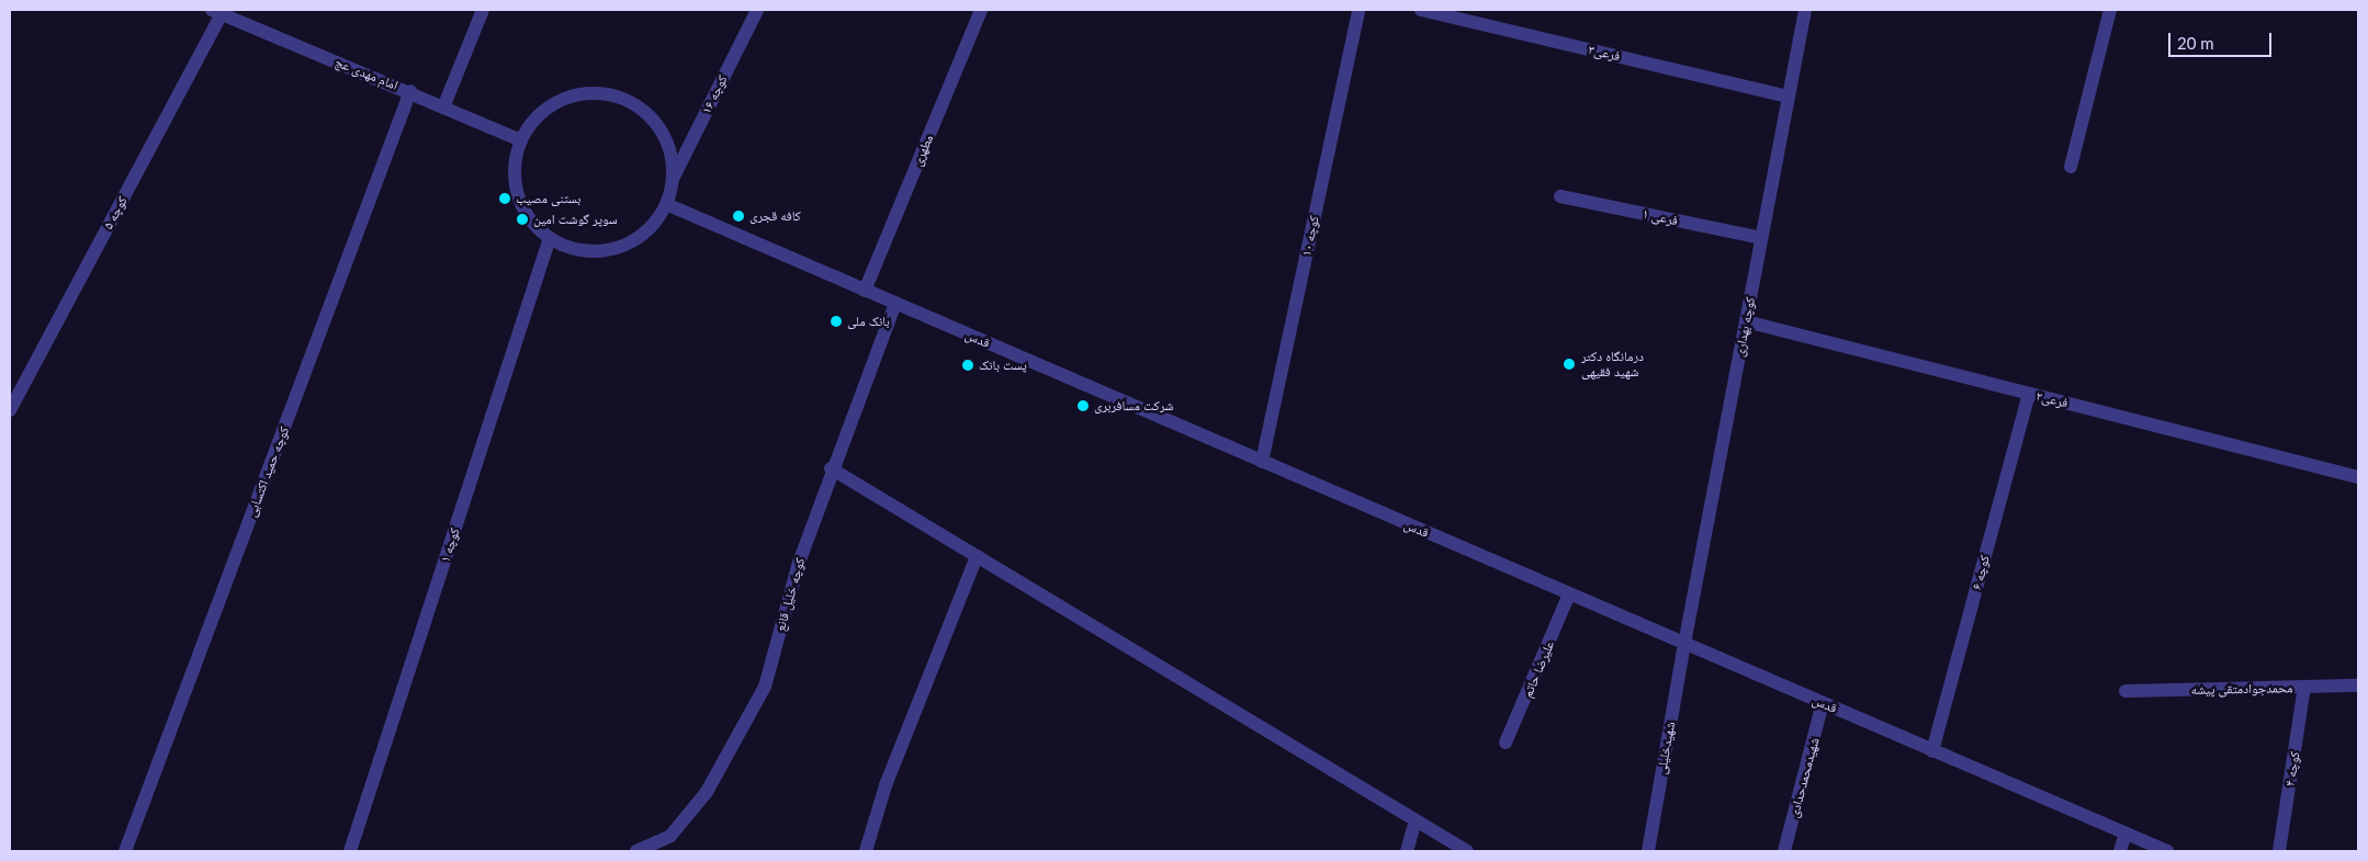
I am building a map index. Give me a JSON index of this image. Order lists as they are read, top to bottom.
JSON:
{
  "streets": {
    "street": [
      "فرعی۳",
      "امام مهدی عج",
      "کوچه ۱۶",
      "مطهری",
      "کوچه ۵",
      "فرعی ۱",
      "کوچه ۱۰",
      "کوچه بهداری",
      "قدس",
      "فرعی۲",
      "کوچه حمید اکتسابی",
      "کوچه ۱",
      "کوچه ۶",
      "کوچه خلیل قانع",
      "علیرضا حاتم",
      "محمدجوادمتقی پیشه",
      "شهیدخلیلی",
      "کوچه ۴",
      "شهیدمحمدحدادی"
    ]
  },
  "crossings": [
    ["فرعی۳", "کوچه بهداری"],
    ["امام مهدی عج", "کوچه ۱۶"],
    ["امام مهدی عج", "کوچه ۵"],
    ["امام مهدی عج", "قدس"],
    ["امام مهدی عج", "کوچه حمید اکتسابی"],
    ["امام مهدی عج", "کوچه ۱"],
    ["کوچه ۱۶", "قدس"],
    ["کوچه ۱۶", "کوچه ۱"],
    ["مطهری", "قدس"],
    ["فرعی ۱", "کوچه بهداری"],
    ["کوچه ۱۰", "قدس"],
    ["کوچه بهداری", "قدس"],
    ["کوچه بهداری", "فرعی۲"],
    ["کوچه بهداری", "شهیدخلیلی"],
    ["قدس", "کوچه ۱"],
    ["قدس", "کوچه ۶"],
    ["قدس", "کوچه خلیل قانع"],
    ["قدس", "علیرضا حاتم"],
    ["قدس", "شهیدخلیلی"],
    ["قدس", "شهیدمحمدحدادی"],
    ["فرعی۲", "کوچه ۶"],
    ["محمدجوادمتقی پیشه", "کوچه ۴"]
  ],
  "places": [
    "بستنی مصیب",
    "کافه قجری",
    "سوپر گوشت امین",
    "بانک ملی",
    "درمانگاه دکتر شهید فقیهی",
    "پست بانک",
    "شرکت مسافربری"
  ],
  "scale_bar": "20 m"
}
